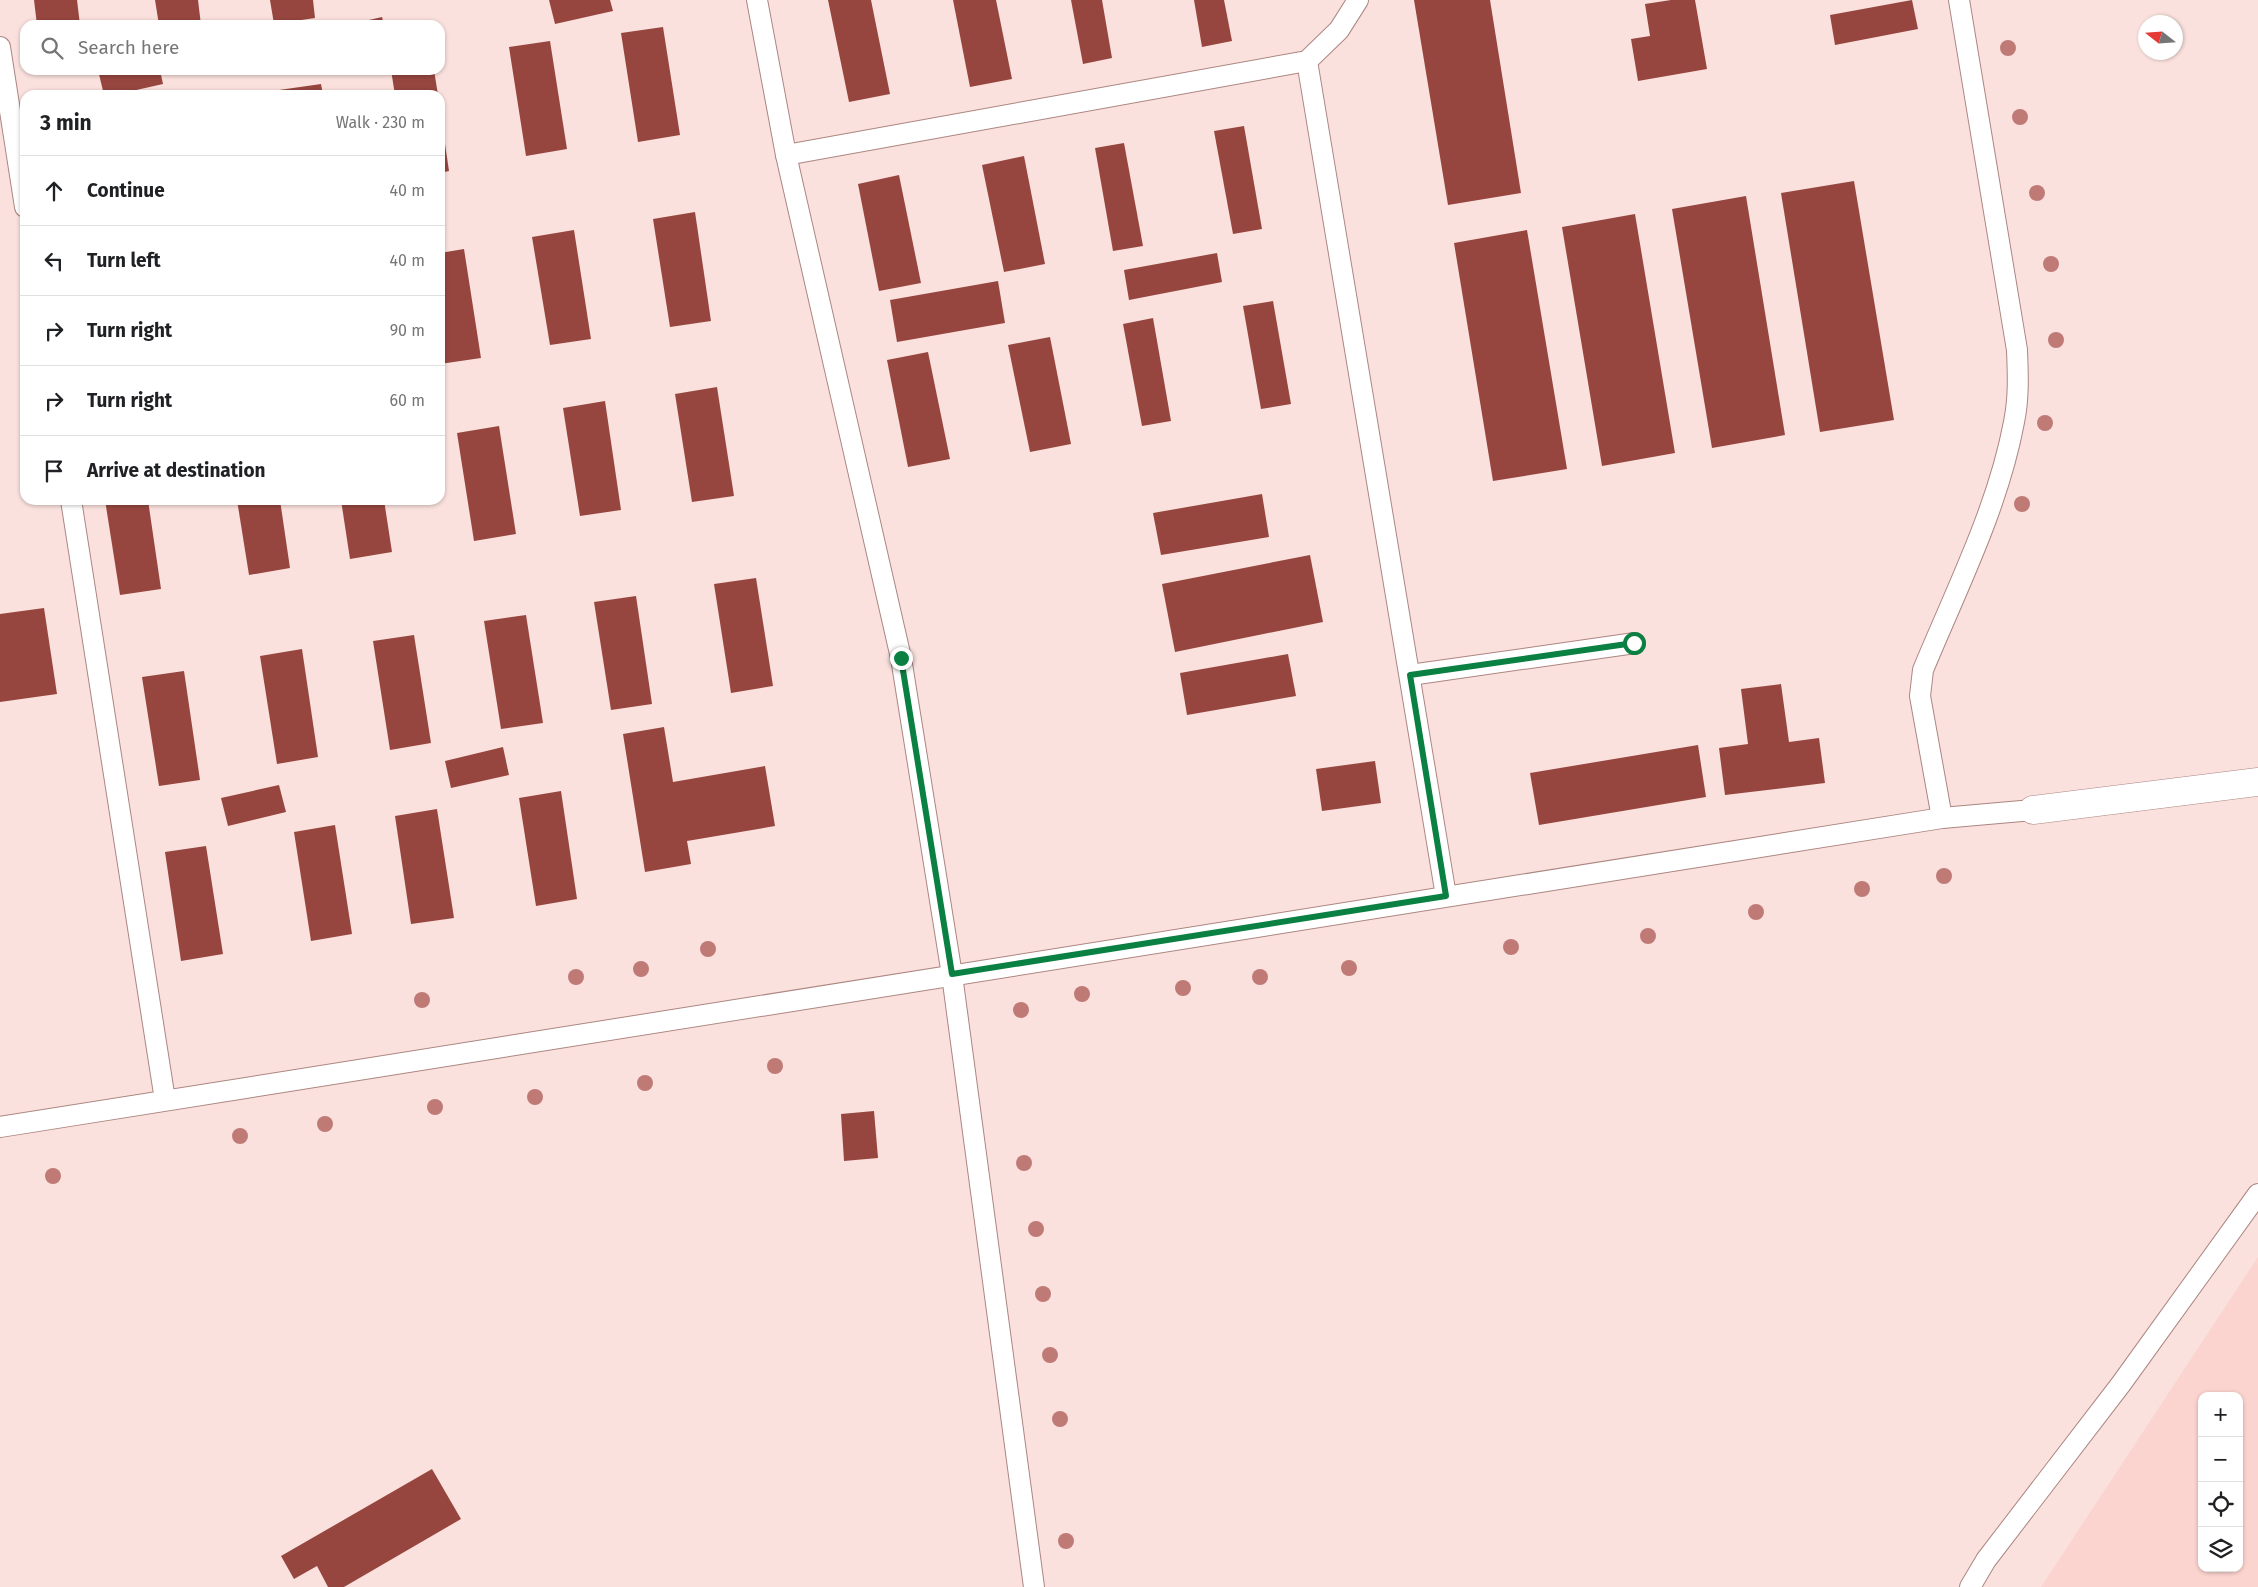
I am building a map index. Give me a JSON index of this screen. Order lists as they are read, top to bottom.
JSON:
{
  "north": "left",
  "page": {
    "search": "Search here",
    "heading": ["3 min", "Walk · 230 m"],
    "list": [
      ["Continue", "40 m"],
      ["Turn left", "40 m"],
      ["Turn right", "90 m"],
      ["Turn right", "60 m"],
      "Arrive at destination"
    ],
    "map_buttons": ["+", "−"]
  }
}
